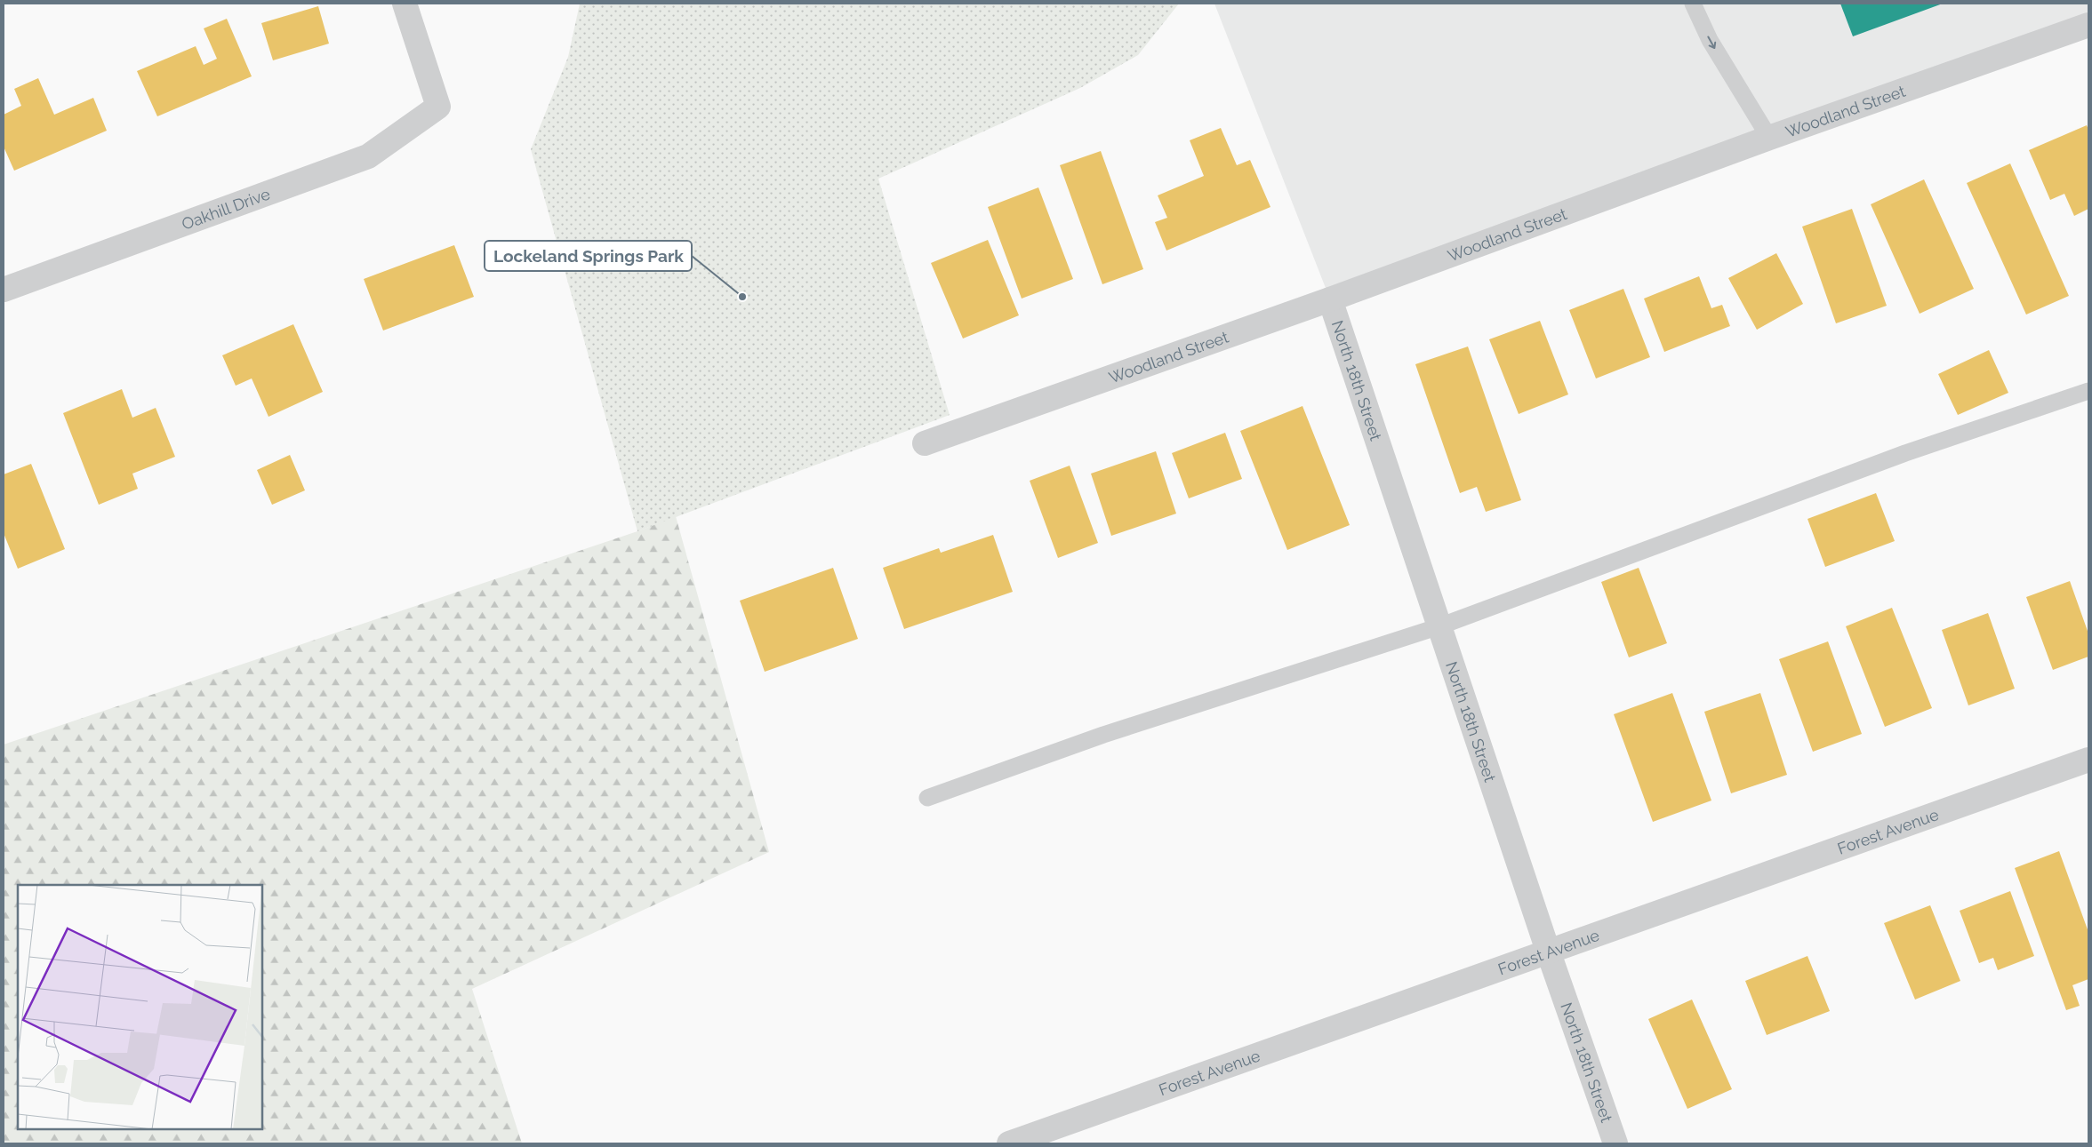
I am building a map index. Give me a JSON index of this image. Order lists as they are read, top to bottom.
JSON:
{
  "streets": {
    "street": [
      "Woodland Street",
      "Oakhill Drive",
      "North 18th Street",
      "Forest Avenue"
    ]
  },
  "crossings": [
    ["Woodland Street", "North 18th Street"],
    ["North 18th Street", "Forest Avenue"]
  ],
  "places": ["Lockeland Springs Park"]
}
